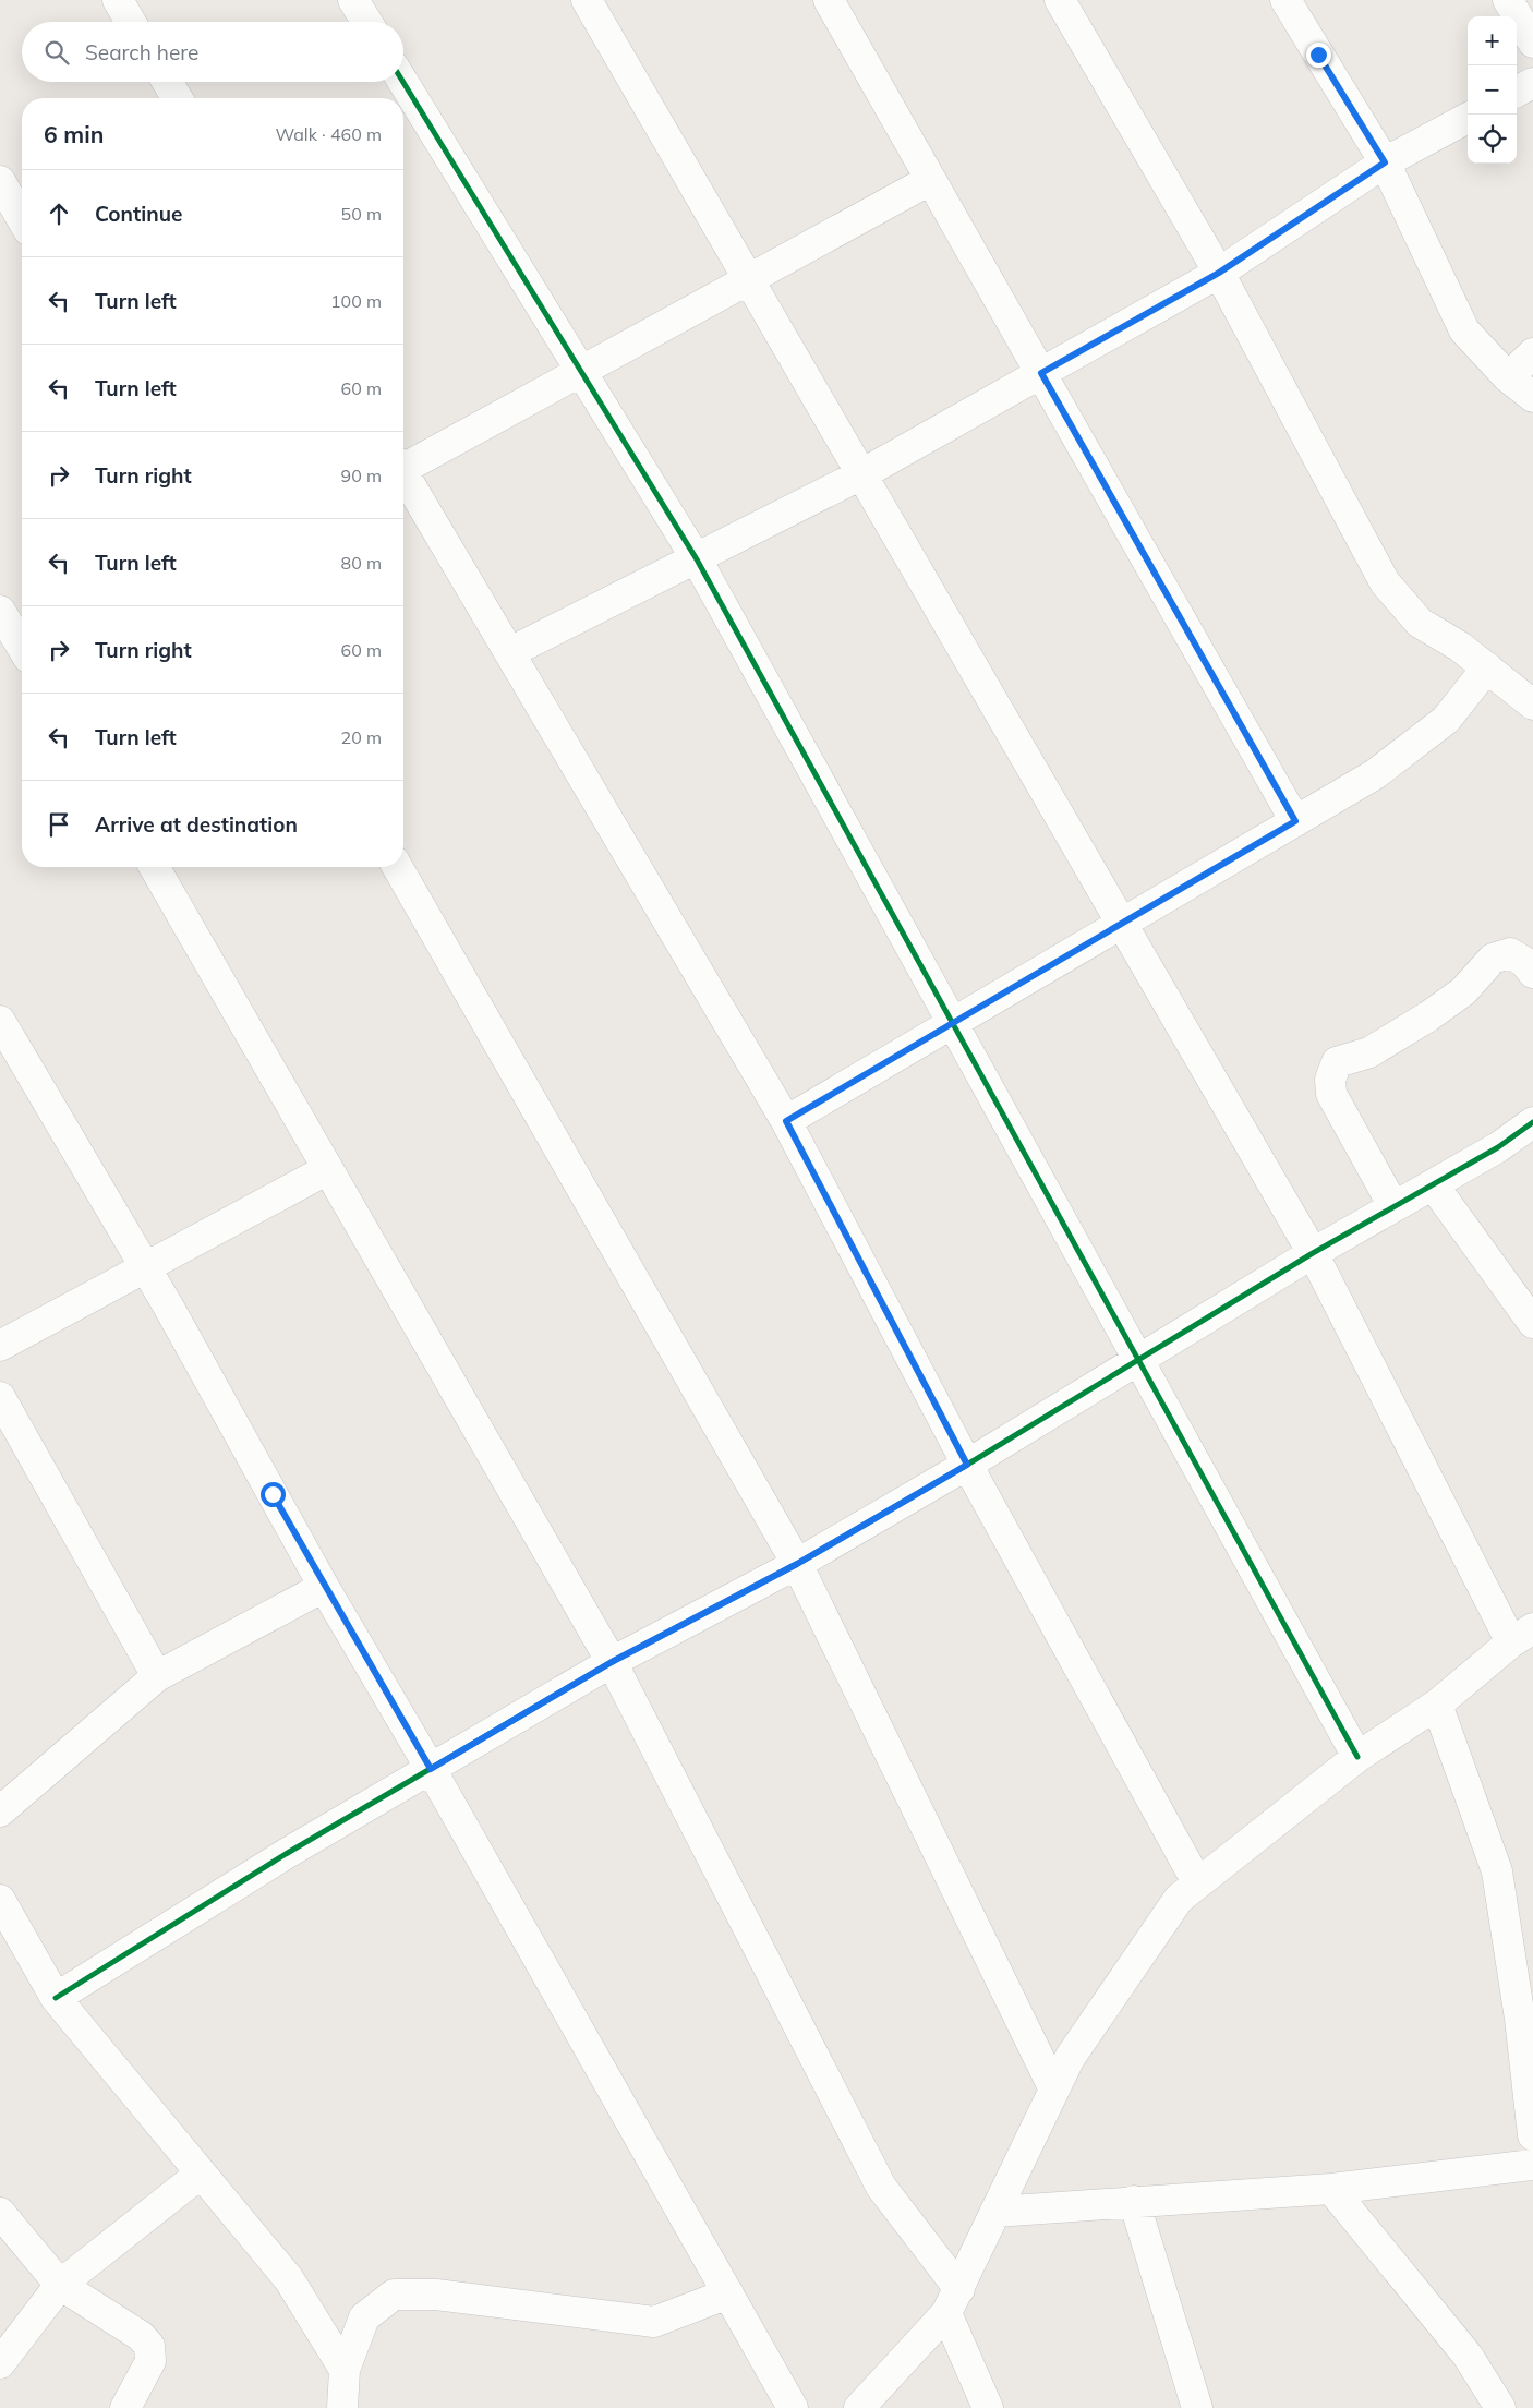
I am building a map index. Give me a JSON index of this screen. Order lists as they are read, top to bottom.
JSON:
{
  "page": {
    "map_buttons": ["+", "−"],
    "search": "Search here",
    "heading": ["6 min", "Walk · 460 m"],
    "list": [
      ["Continue", "50 m"],
      ["Turn left", "100 m"],
      ["Turn left", "60 m"],
      ["Turn right", "90 m"],
      ["Turn left", "80 m"],
      ["Turn right", "60 m"],
      ["Turn left", "20 m"],
      "Arrive at destination"
    ]
  }
}
